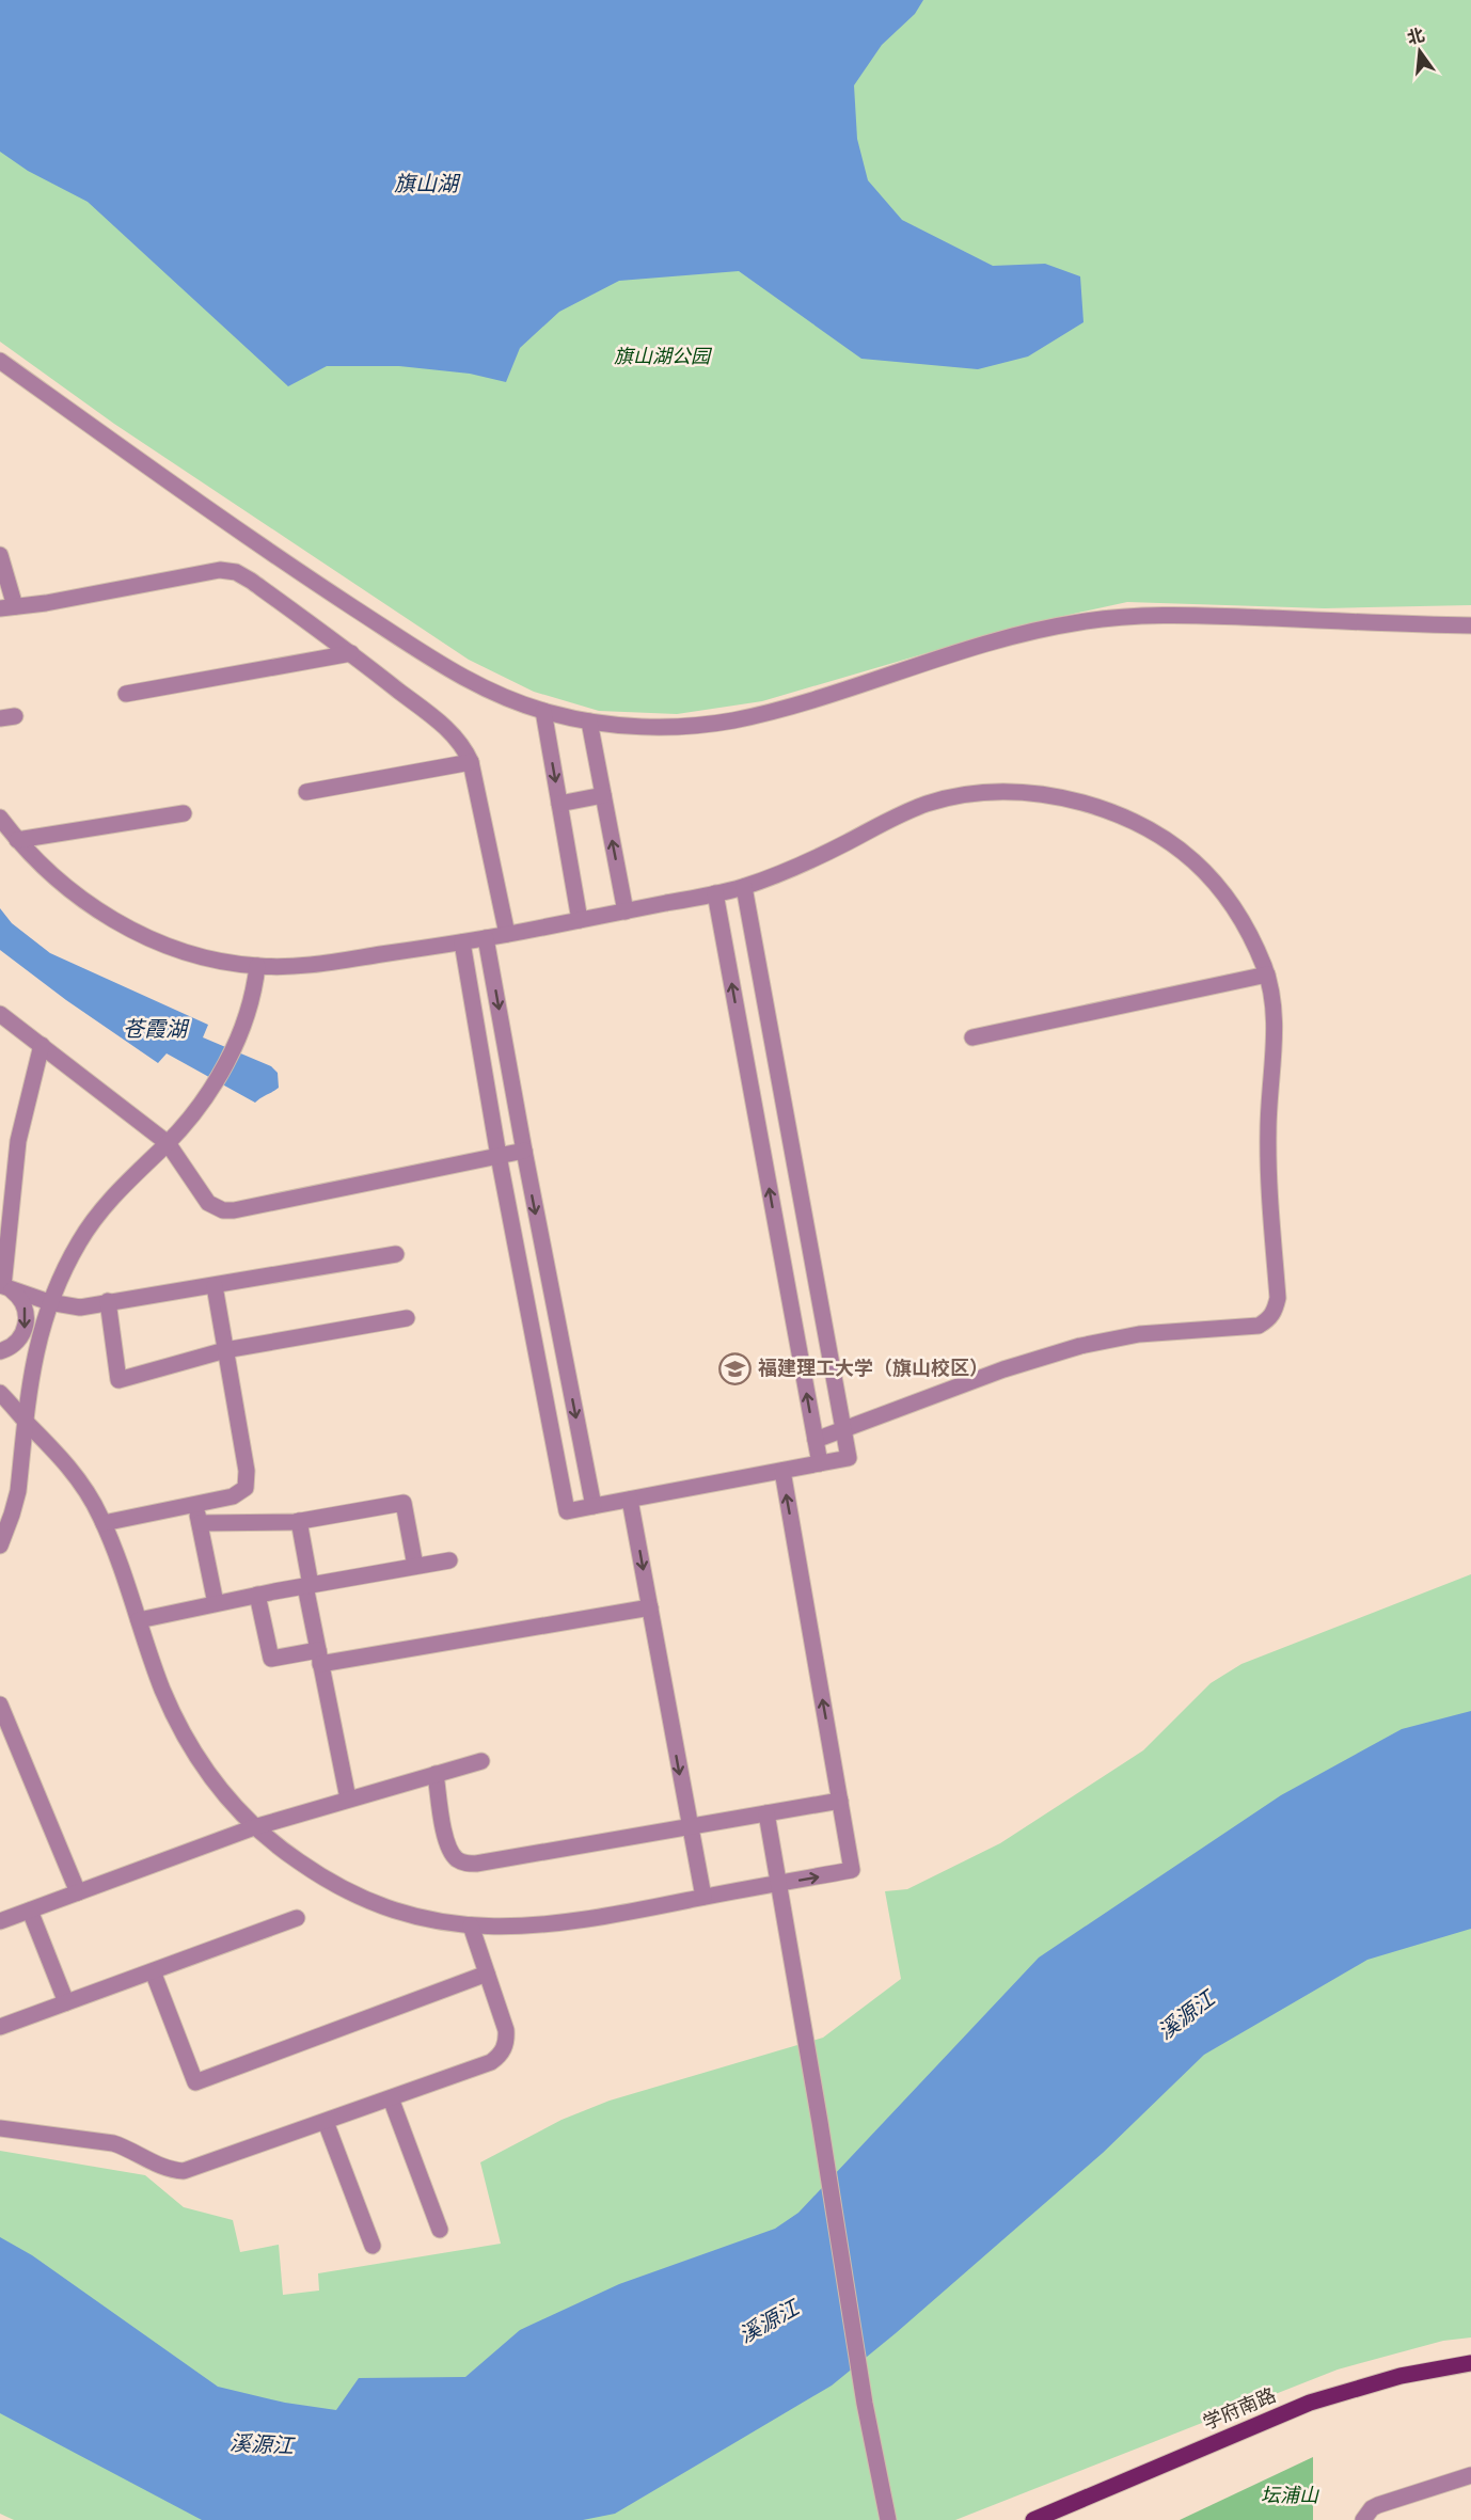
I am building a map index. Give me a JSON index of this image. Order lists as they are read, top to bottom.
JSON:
{
  "streets": {
    "main road": ["学府南路"]
  },
  "water": ["旗山湖", "苍霞湖", "溪源江"],
  "parks": ["旗山湖公园", "坛浦山"],
  "places": {
    "school or university": ["福建理工大学（旗山校区）"]
  },
  "north": "top"
}
